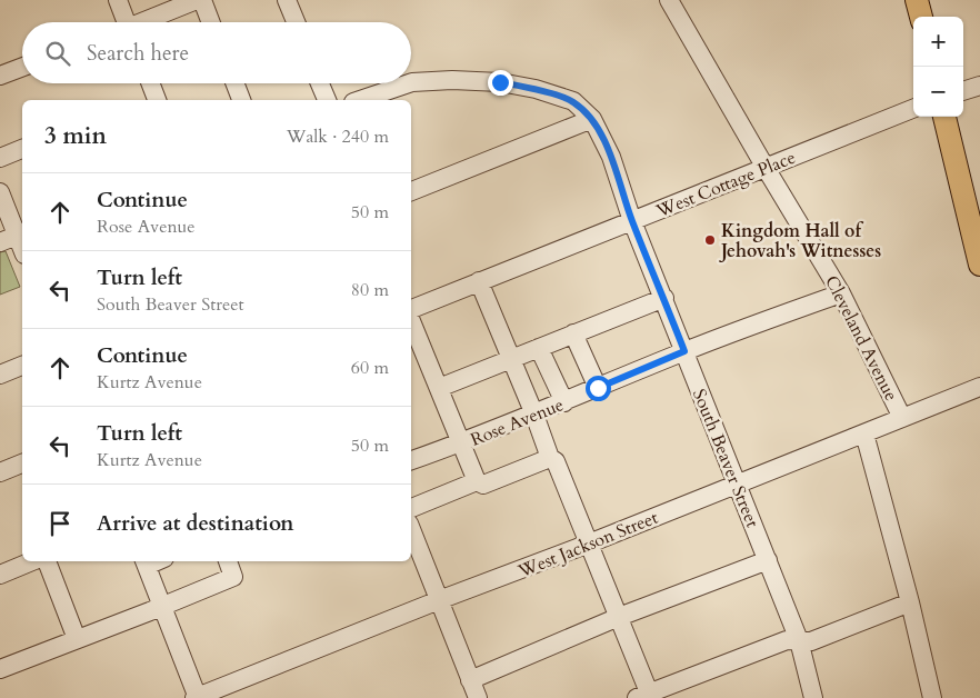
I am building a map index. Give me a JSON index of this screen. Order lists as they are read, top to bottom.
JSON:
{
  "streets": {
    "street": [
      "West Cottage Place",
      "Cleveland Avenue",
      "Rose Avenue",
      "South Beaver Street",
      "West Jackson Street"
    ]
  },
  "crossings": [
    ["West Cottage Place", "Cleveland Avenue"],
    ["West Cottage Place", "South Beaver Street"],
    ["Cleveland Avenue", "Rose Avenue"],
    ["Cleveland Avenue", "West Jackson Street"],
    ["Rose Avenue", "South Beaver Street"],
    ["South Beaver Street", "West Jackson Street"]
  ],
  "places": ["Kingdom Hall of Jehovah's Witnesses"],
  "page": {
    "map_buttons": ["+", "−"],
    "search": "Search here",
    "heading": ["3 min", "Walk · 240 m"],
    "list": [
      ["Continue", "Rose Avenue", "50 m"],
      ["Turn left", "South Beaver Street", "80 m"],
      ["Continue", "Kurtz Avenue", "60 m"],
      ["Turn left", "Kurtz Avenue", "50 m"],
      "Arrive at destination"
    ]
  }
}
